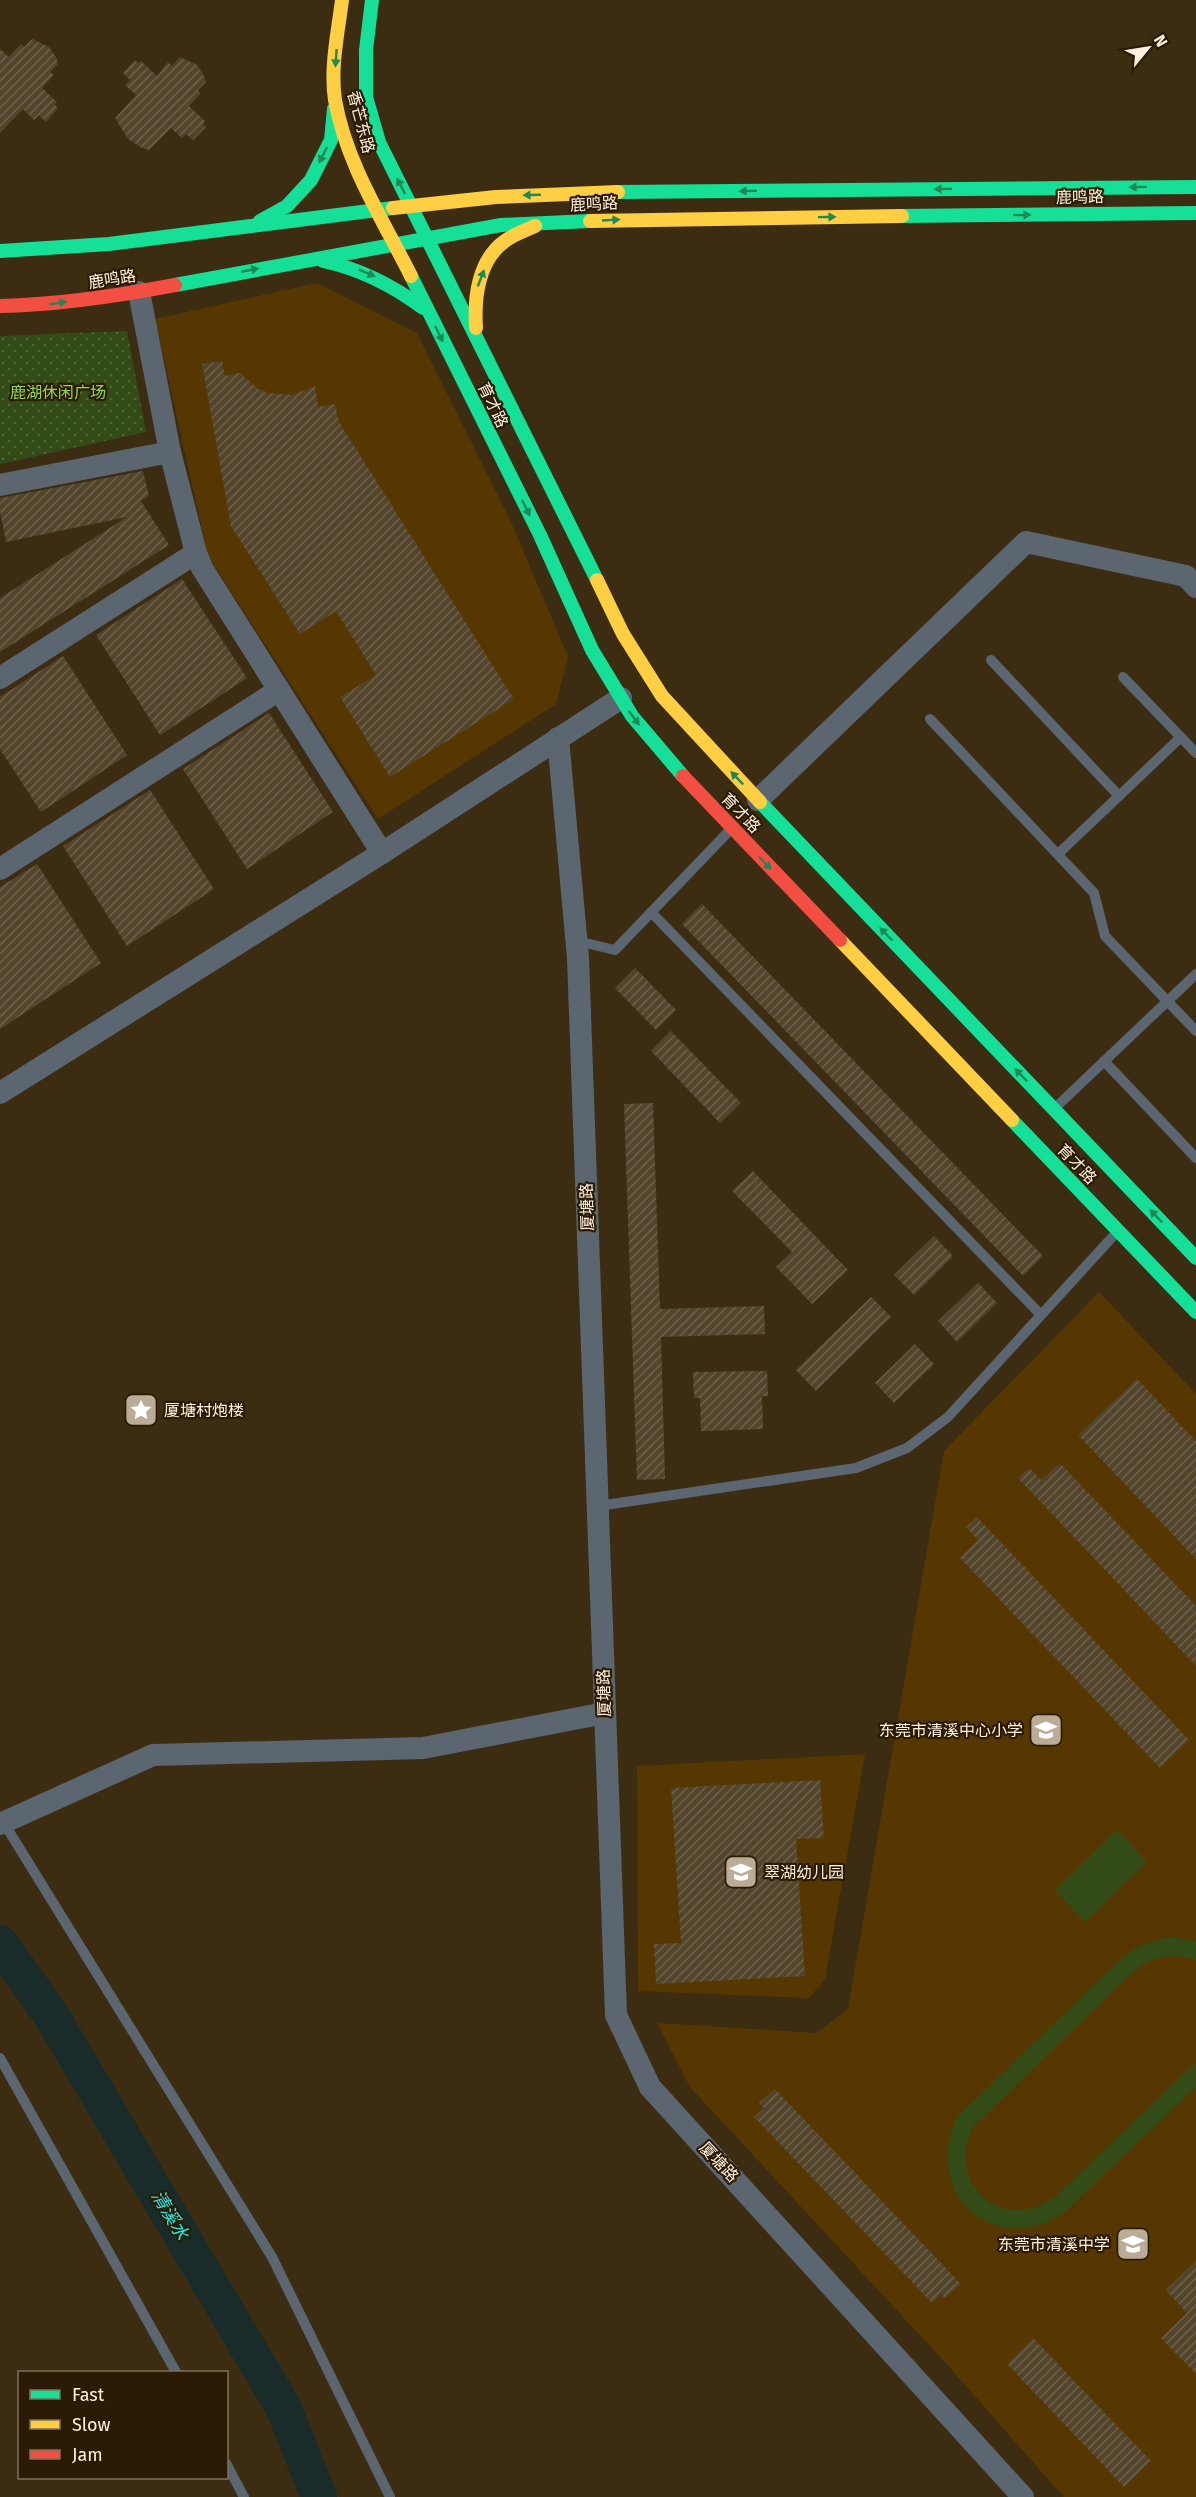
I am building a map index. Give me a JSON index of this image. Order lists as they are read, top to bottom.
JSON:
{
  "streets": {
    "main road": ["香芒东路", "鹿鸣路", "育才路"],
    "street": ["厦塘路"]
  },
  "crossings": [
    ["香芒东路", "鹿鸣路"],
    ["香芒东路", "育才路"],
    ["鹿鸣路", "育才路"]
  ],
  "water": ["清溪水"],
  "parks": ["鹿湖休闲广场"],
  "places": {
    "place": ["厦塘村炮楼"],
    "school or university": ["东莞市清溪中心小学", "翠湖幼儿园", "东莞市清溪中学"]
  },
  "legend": ["Fast", "Slow", "Jam"],
  "north": "top right"
}
